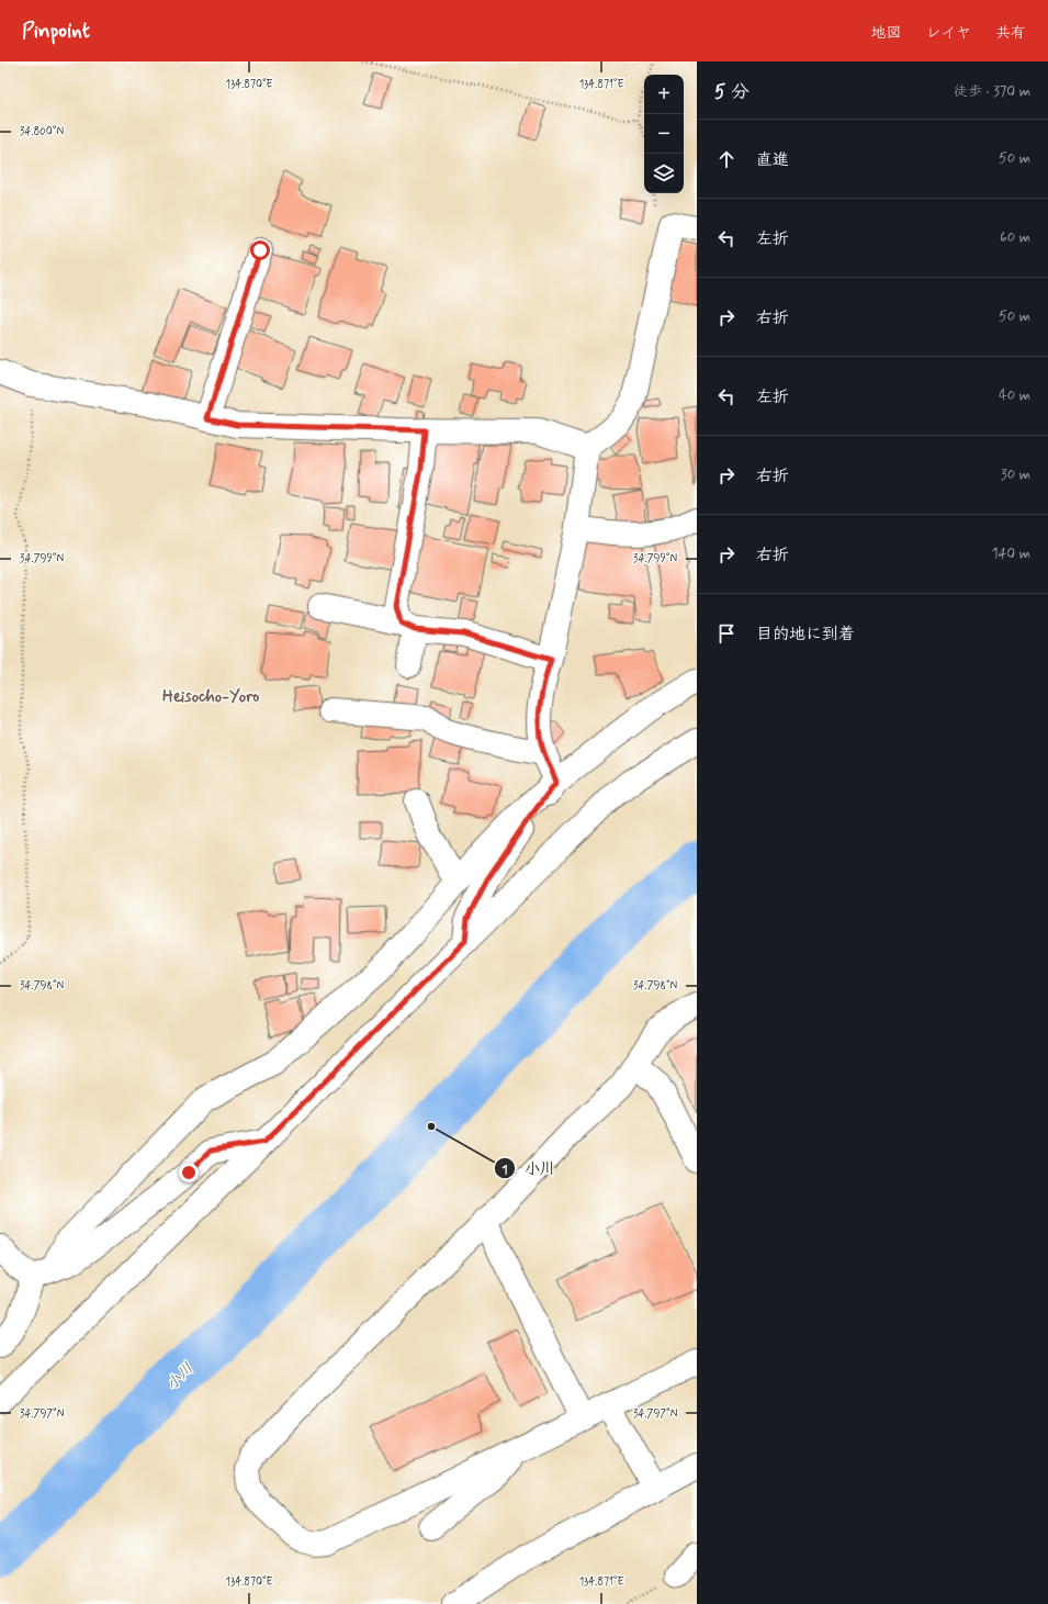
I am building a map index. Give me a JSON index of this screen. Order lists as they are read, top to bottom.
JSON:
{
  "districts": ["Heisocho-Yoro"],
  "water": ["小川"],
  "places": ["小川"],
  "page": {
    "header": "Pinpoint",
    "nav": ["地図", "レイヤ", "共有"],
    "heading": ["5 分", "徒歩 · 370 m"],
    "map_buttons": ["+", "−"],
    "list": [
      ["直進", "50 m"],
      ["左折", "60 m"],
      ["右折", "50 m"],
      ["左折", "40 m"],
      ["右折", "30 m"],
      ["右折", "140 m"],
      "目的地に到着"
    ]
  },
  "coordinates": [
    "134.870°E",
    "134.871°E",
    "34.800°N",
    "34.799°N",
    "34.798°N",
    "34.797°N"
  ]
}
